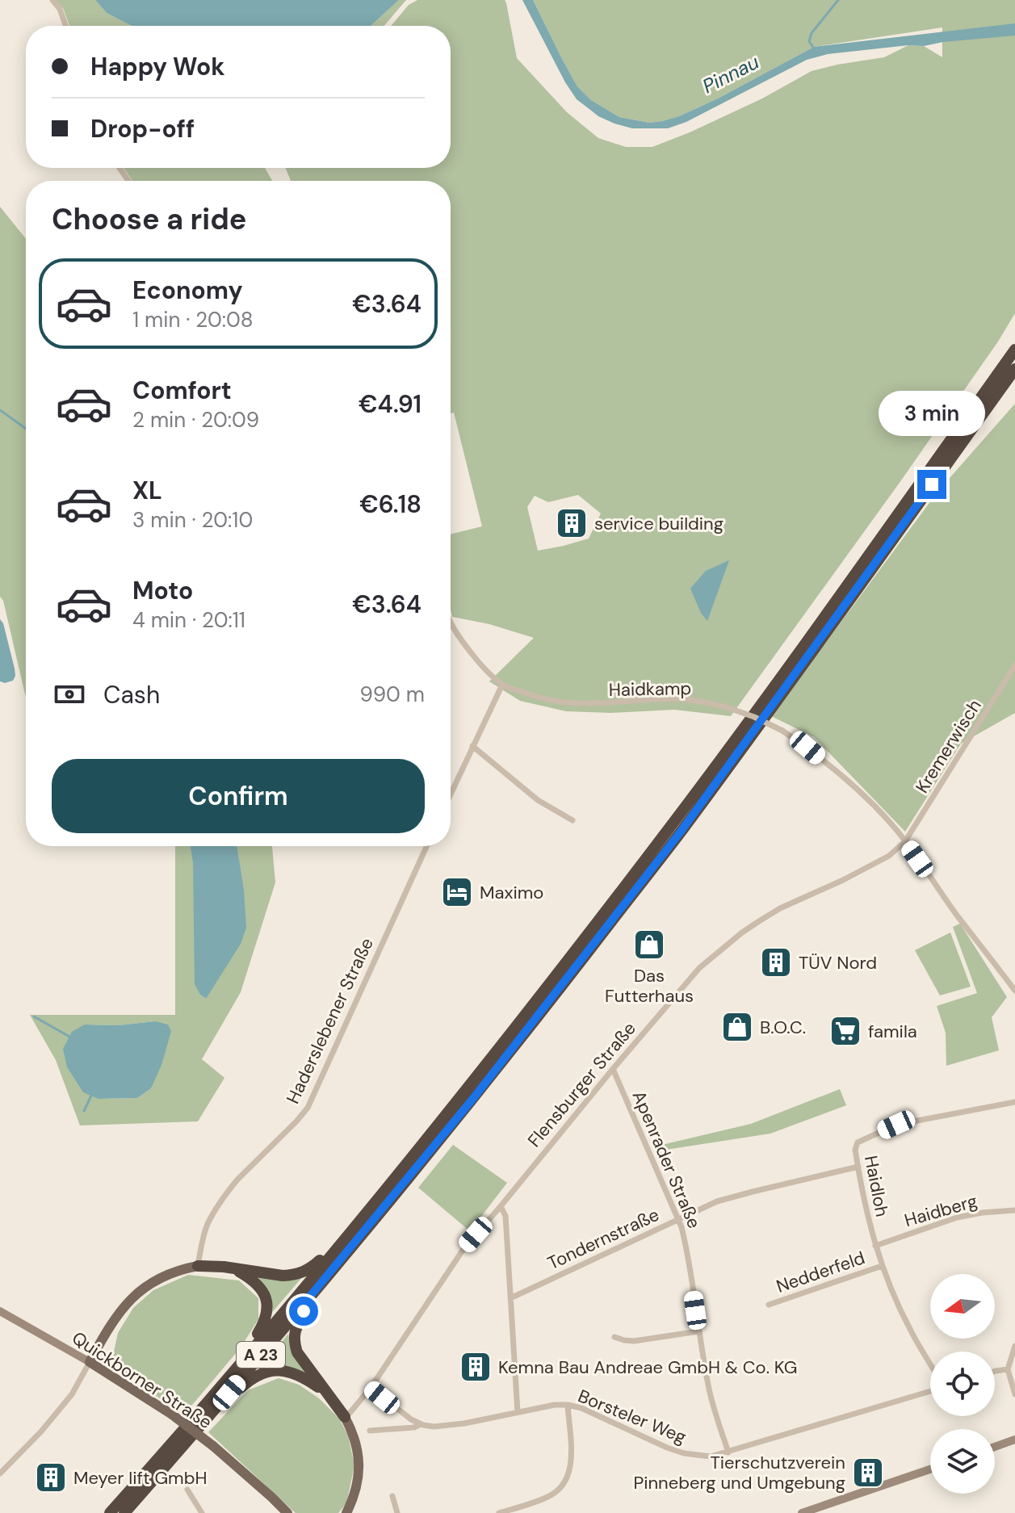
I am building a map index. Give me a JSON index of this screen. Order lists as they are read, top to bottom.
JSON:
{
  "streets": {
    "highway": ["A 23"],
    "main road": ["Quickborner Straße"],
    "street": [
      "Haidkamp",
      "Kremerwisch",
      "Haderslebener Straße",
      "Flensburger Straße",
      "Apenrader Straße",
      "Haidloh",
      "Haidberg",
      "Tondernstraße",
      "Nedderfeld",
      "Borsteler Weg"
    ]
  },
  "crossings": [
    ["Haidkamp", "Kremerwisch"],
    ["Haidkamp", "Flensburger Straße"],
    ["Kremerwisch", "Flensburger Straße"],
    ["Flensburger Straße", "Apenrader Straße"],
    ["Apenrader Straße", "Tondernstraße"],
    ["Apenrader Straße", "Borsteler Weg"],
    ["Haidloh", "Haidberg"],
    ["Haidloh", "Tondernstraße"],
    ["Haidloh", "Nedderfeld"]
  ],
  "water": ["Pinnau"],
  "places": {
    "building": [
      "service building",
      "TÜV Nord",
      "Kemna Bau Andreae GmbH & Co. KG",
      "Tierschutzverein Pinneberg und Umgebung",
      "Meyer lift GmbH"
    ],
    "hotel": ["Maximo"],
    "shop": ["Das Futterhaus", "B.O.C."],
    "supermarket": ["famila"]
  },
  "north": "left",
  "page": {
    "banner": ["Happy Wok", "Drop-off"],
    "heading": "Choose a ride",
    "list": [
      {
        "name": "Economy",
        "note": "1 min · 20:08",
        "value": "€3.64"
      },
      {
        "name": "Comfort",
        "note": "2 min · 20:09",
        "value": "€4.91"
      },
      {
        "name": "XL",
        "note": "3 min · 20:10",
        "value": "€6.18"
      },
      {
        "name": "Moto",
        "note": "4 min · 20:11",
        "value": "€3.64"
      }
    ],
    "bubble": "3 min",
    "pay": ["Cash", "990 m"],
    "buttons": "Confirm"
  }
}
